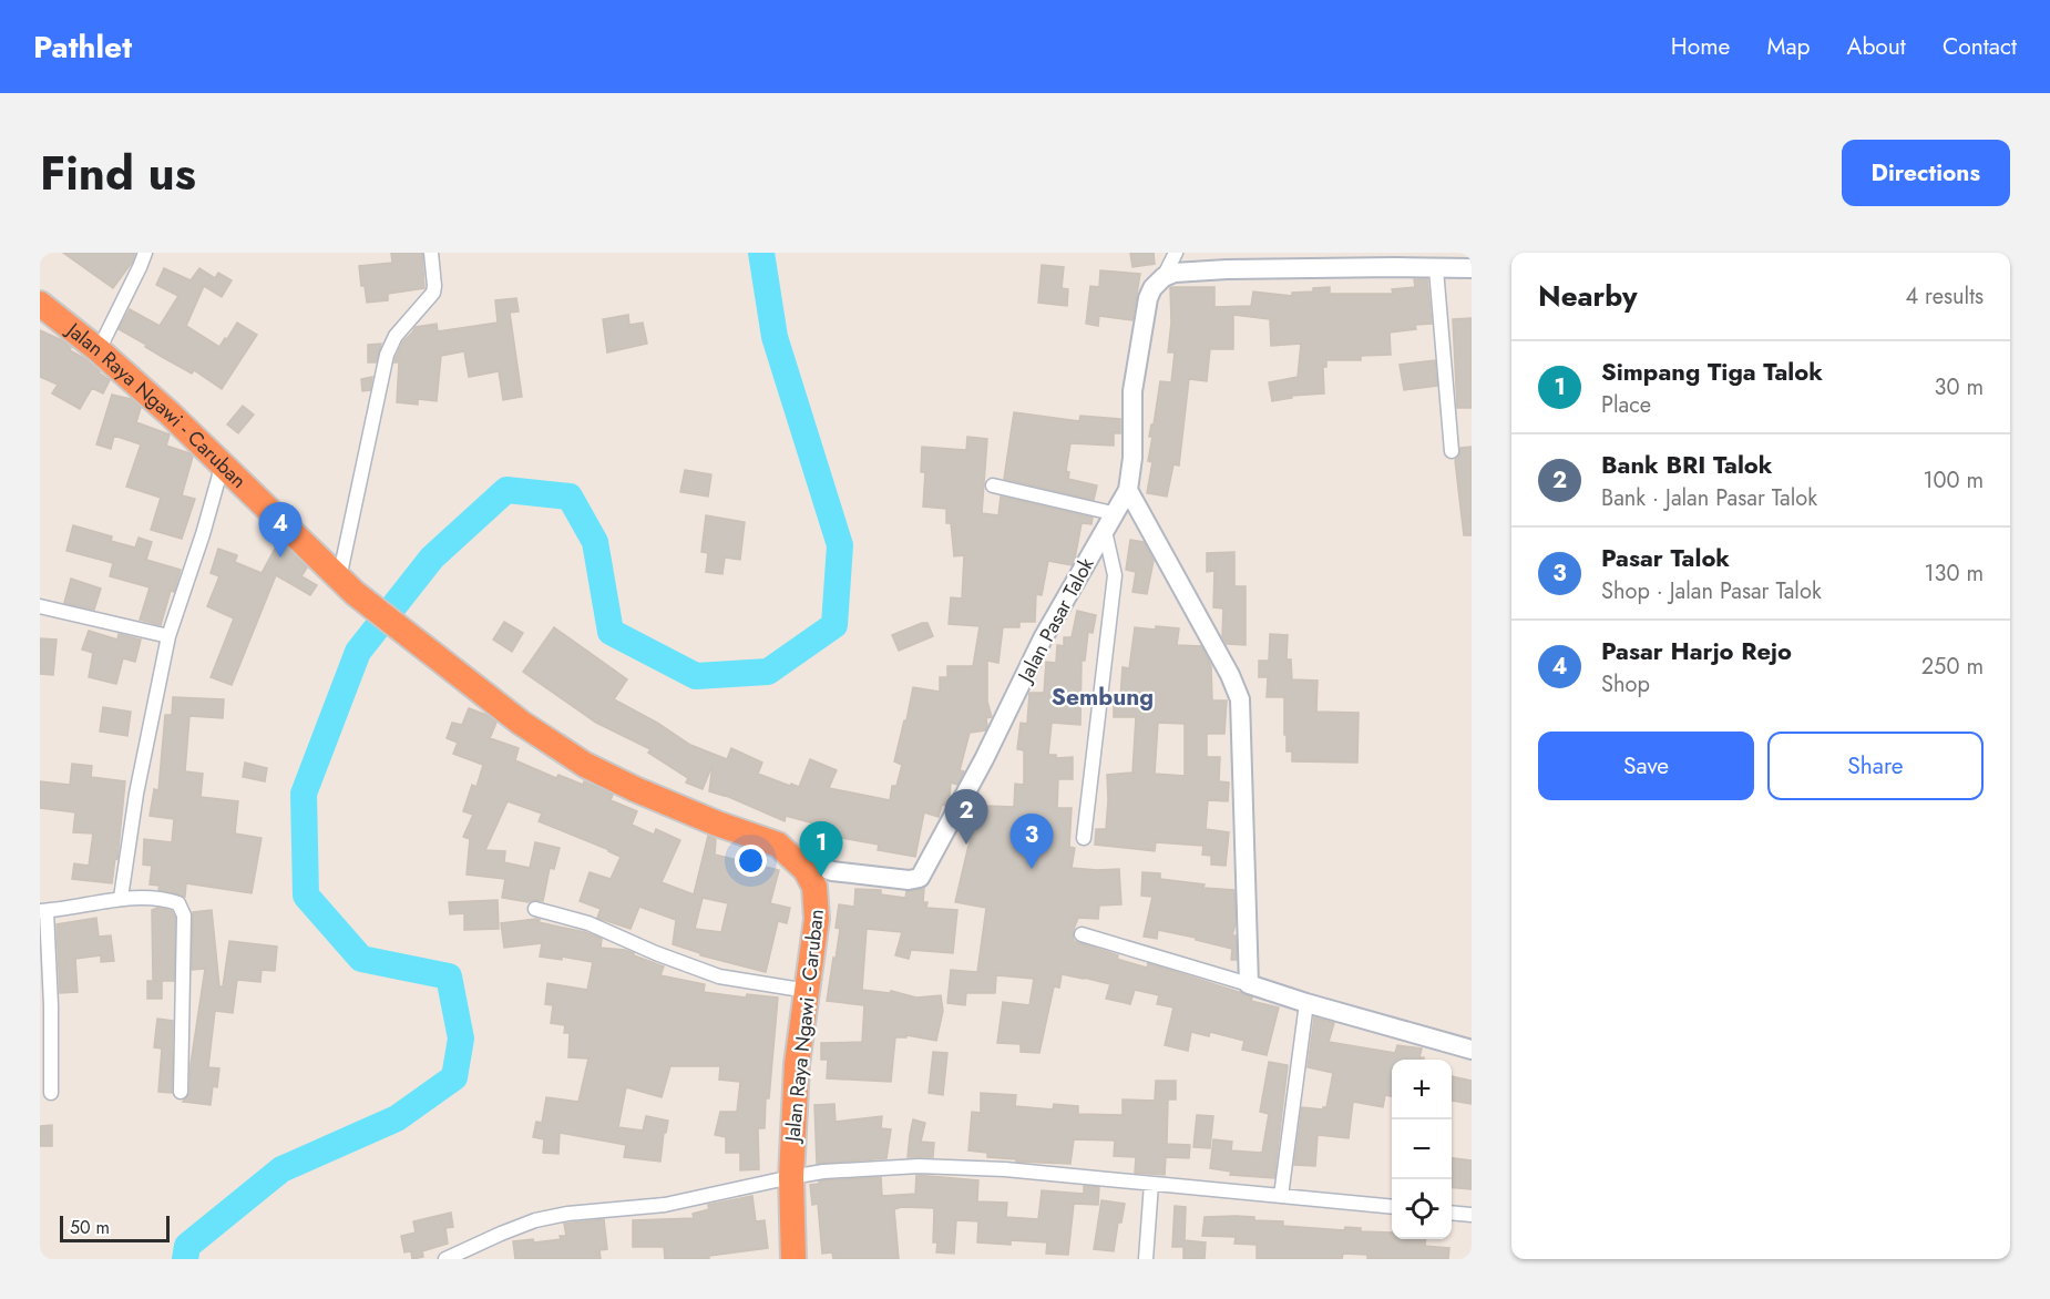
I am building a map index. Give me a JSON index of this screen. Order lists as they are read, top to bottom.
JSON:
{
  "streets": {
    "highway": ["Jalan Raya Ngawi - Caruban"],
    "main road": ["Jalan Pasar Talok"]
  },
  "districts": ["Sembung"],
  "scale_bar": "50 m",
  "page": {
    "header": "Pathlet",
    "nav": [
      "Home",
      "Map",
      "About",
      "Contact"
    ],
    "title": "Find us",
    "buttons": [
      "Directions",
      ["Save", "Share"]
    ],
    "heading": ["Nearby", "4 results"],
    "list": [
      {
        "mark": "1",
        "name": "Simpang Tiga Talok",
        "note": "Place",
        "value": "30 m"
      },
      {
        "mark": "2",
        "name": "Bank BRI Talok",
        "note": "Bank · Jalan Pasar Talok",
        "value": "100 m"
      },
      {
        "mark": "3",
        "name": "Pasar Talok",
        "note": "Shop · Jalan Pasar Talok",
        "value": "130 m"
      },
      {
        "mark": "4",
        "name": "Pasar Harjo Rejo",
        "note": "Shop",
        "value": "250 m"
      }
    ],
    "pins": [
      "4",
      "2",
      "3",
      "1"
    ],
    "map_buttons": ["+", "−"],
    "scale": "50 m"
  }
}
